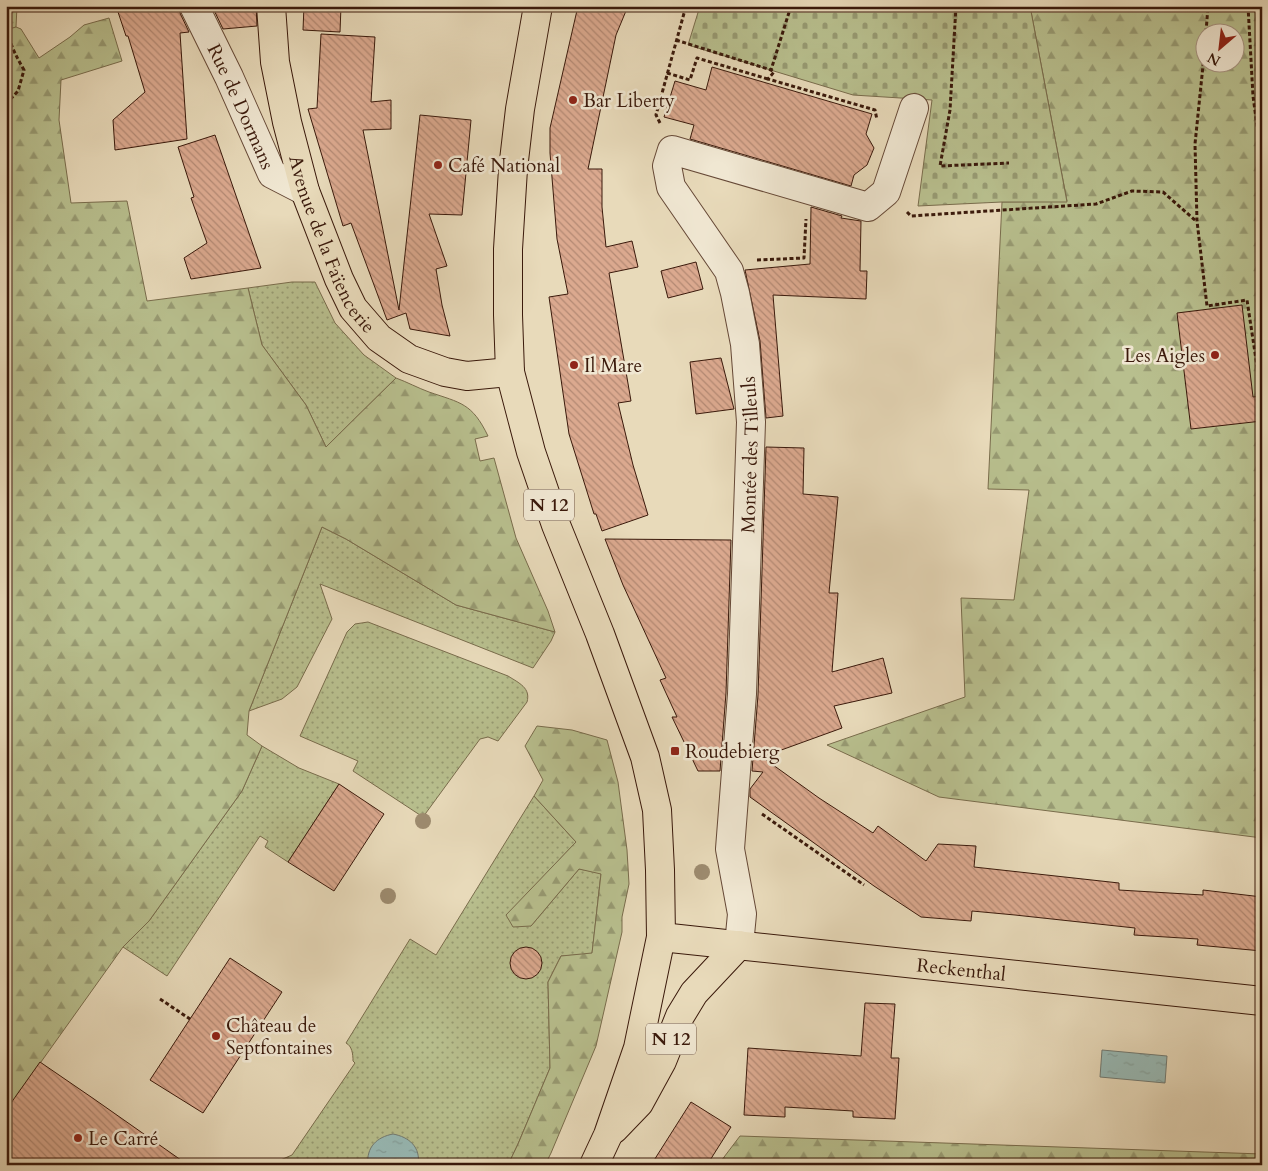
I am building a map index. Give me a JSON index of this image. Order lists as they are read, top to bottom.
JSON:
{
  "streets": {
    "main road": ["Avenue de la Faïencerie", "N 12", "Reckenthal"],
    "street": ["Rue de Dormans", "Montée des Tilleuls"]
  },
  "crossings": [
    ["Rue de Dormans", "Avenue de la Faïencerie"],
    ["Avenue de la Faïencerie", "N 12"],
    ["Montée des Tilleuls", "N 12"],
    ["Montée des Tilleuls", "Reckenthal"],
    ["N 12", "Reckenthal"]
  ],
  "places": {
    "other": [
      "Bar Liberty",
      "Café National",
      "Les Aigles",
      "Il Mare",
      "Château de Septfontaines",
      "Le Carré"
    ],
    "transit": ["Roudebierg"]
  },
  "north": "bottom left"
}
